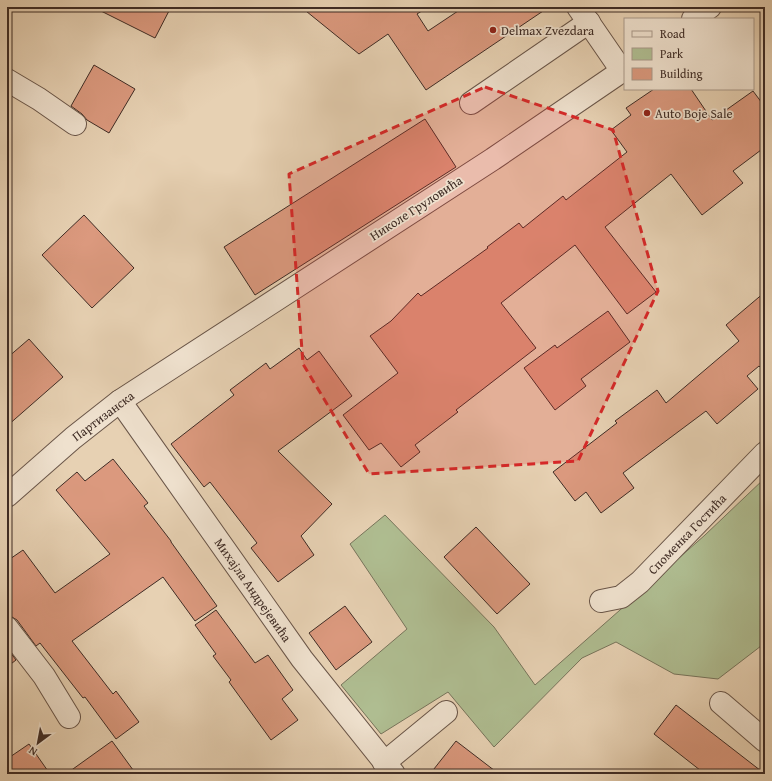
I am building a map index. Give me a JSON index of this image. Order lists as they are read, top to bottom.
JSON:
{
  "streets": {
    "street": [
      "Николе Груловића",
      "Партизанска",
      "Споменка Гостића",
      "Михајла Андрејевића"
    ]
  },
  "crossings": [
    ["Николе Груловића", "Партизанска"],
    ["Партизанска", "Михајла Андрејевића"]
  ],
  "places": ["Delmax Zvezdara", "Auto Boje Sale"],
  "legend": ["Road", "Park", "Building"],
  "north": "bottom left"
}
